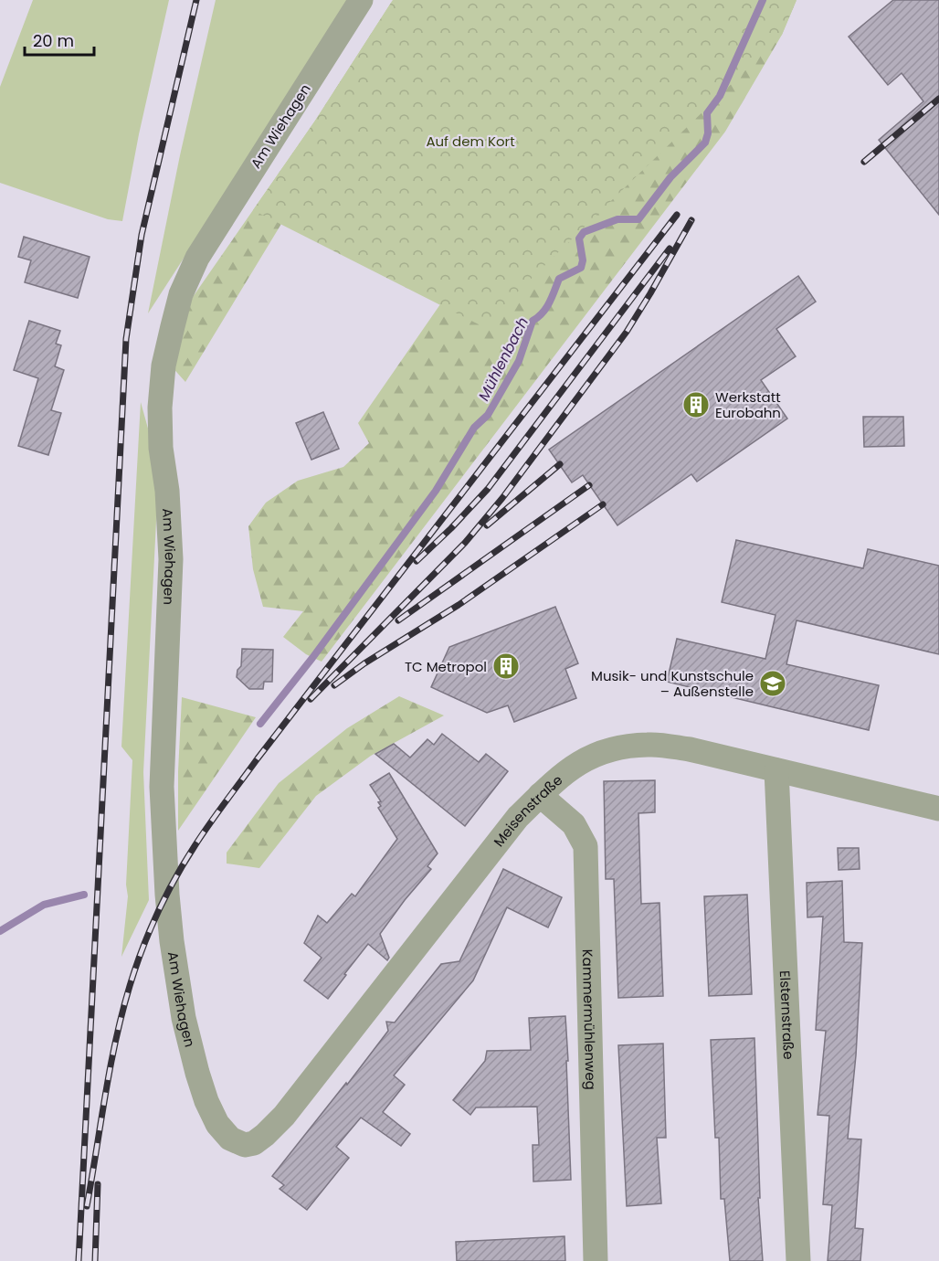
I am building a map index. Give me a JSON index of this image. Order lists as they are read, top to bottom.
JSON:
{
  "streets": {
    "street": [
      "Am Wiehagen",
      "Meisenstraße",
      "Elsternstraße",
      "Kammermühlenweg"
    ]
  },
  "crossings": [
    ["Am Wiehagen", "Meisenstraße"],
    ["Meisenstraße", "Elsternstraße"],
    ["Meisenstraße", "Kammermühlenweg"]
  ],
  "water": ["Mühlenbach"],
  "parks": ["Auf dem Kort"],
  "places": {
    "building": ["Werkstatt Eurobahn", "TC Metropol"],
    "school or university": ["Musik- und Kunstschule – Außenstelle"]
  },
  "scale_bar": "20 m"
}
